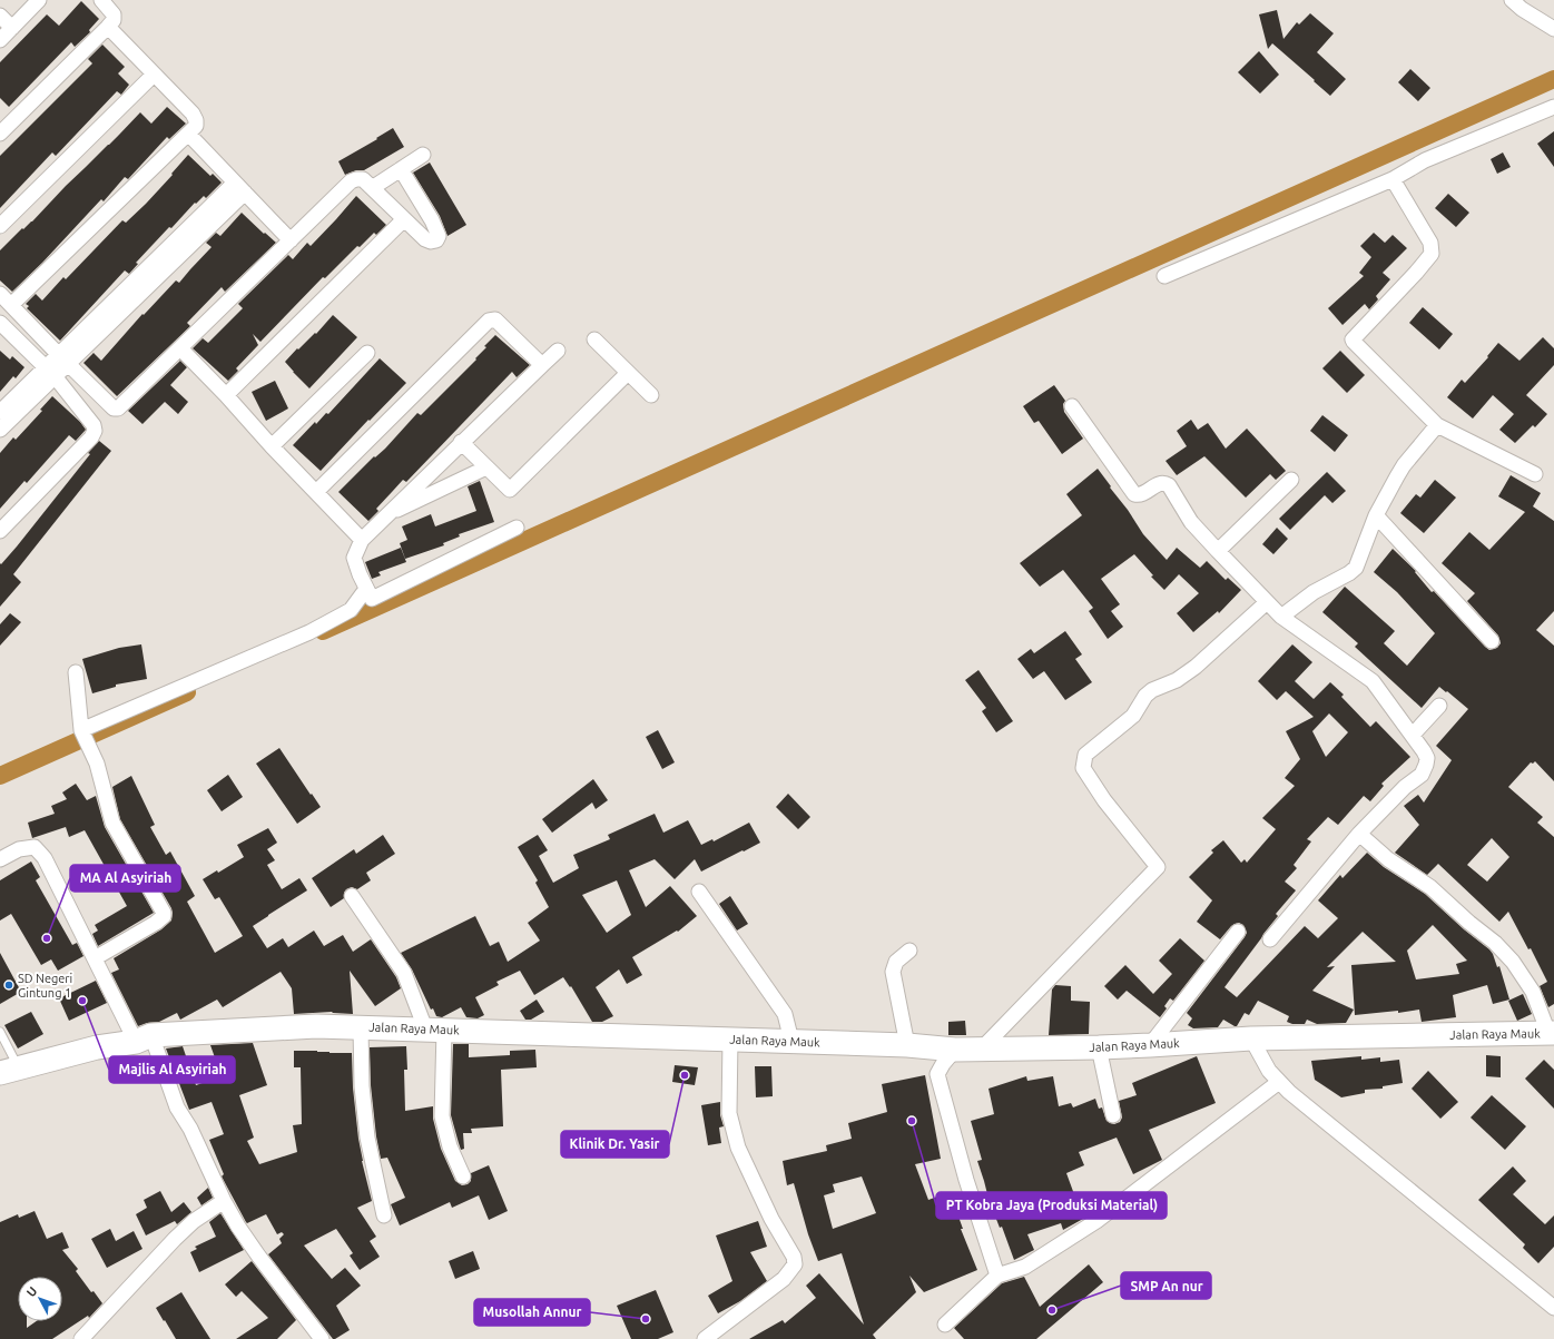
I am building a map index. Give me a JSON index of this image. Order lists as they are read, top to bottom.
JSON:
{
  "streets": {
    "main road": ["Jalan Raya Mauk"]
  },
  "places": [
    "MA Al Asyiriah",
    "SD Negeri Gintung 1",
    "Majlis Al Asyiriah",
    "Klinik Dr. Yasir",
    "PT Kobra Jaya (Produksi Material)",
    "SMP An nur",
    "Musollah Annur"
  ],
  "north": "top left"
}
